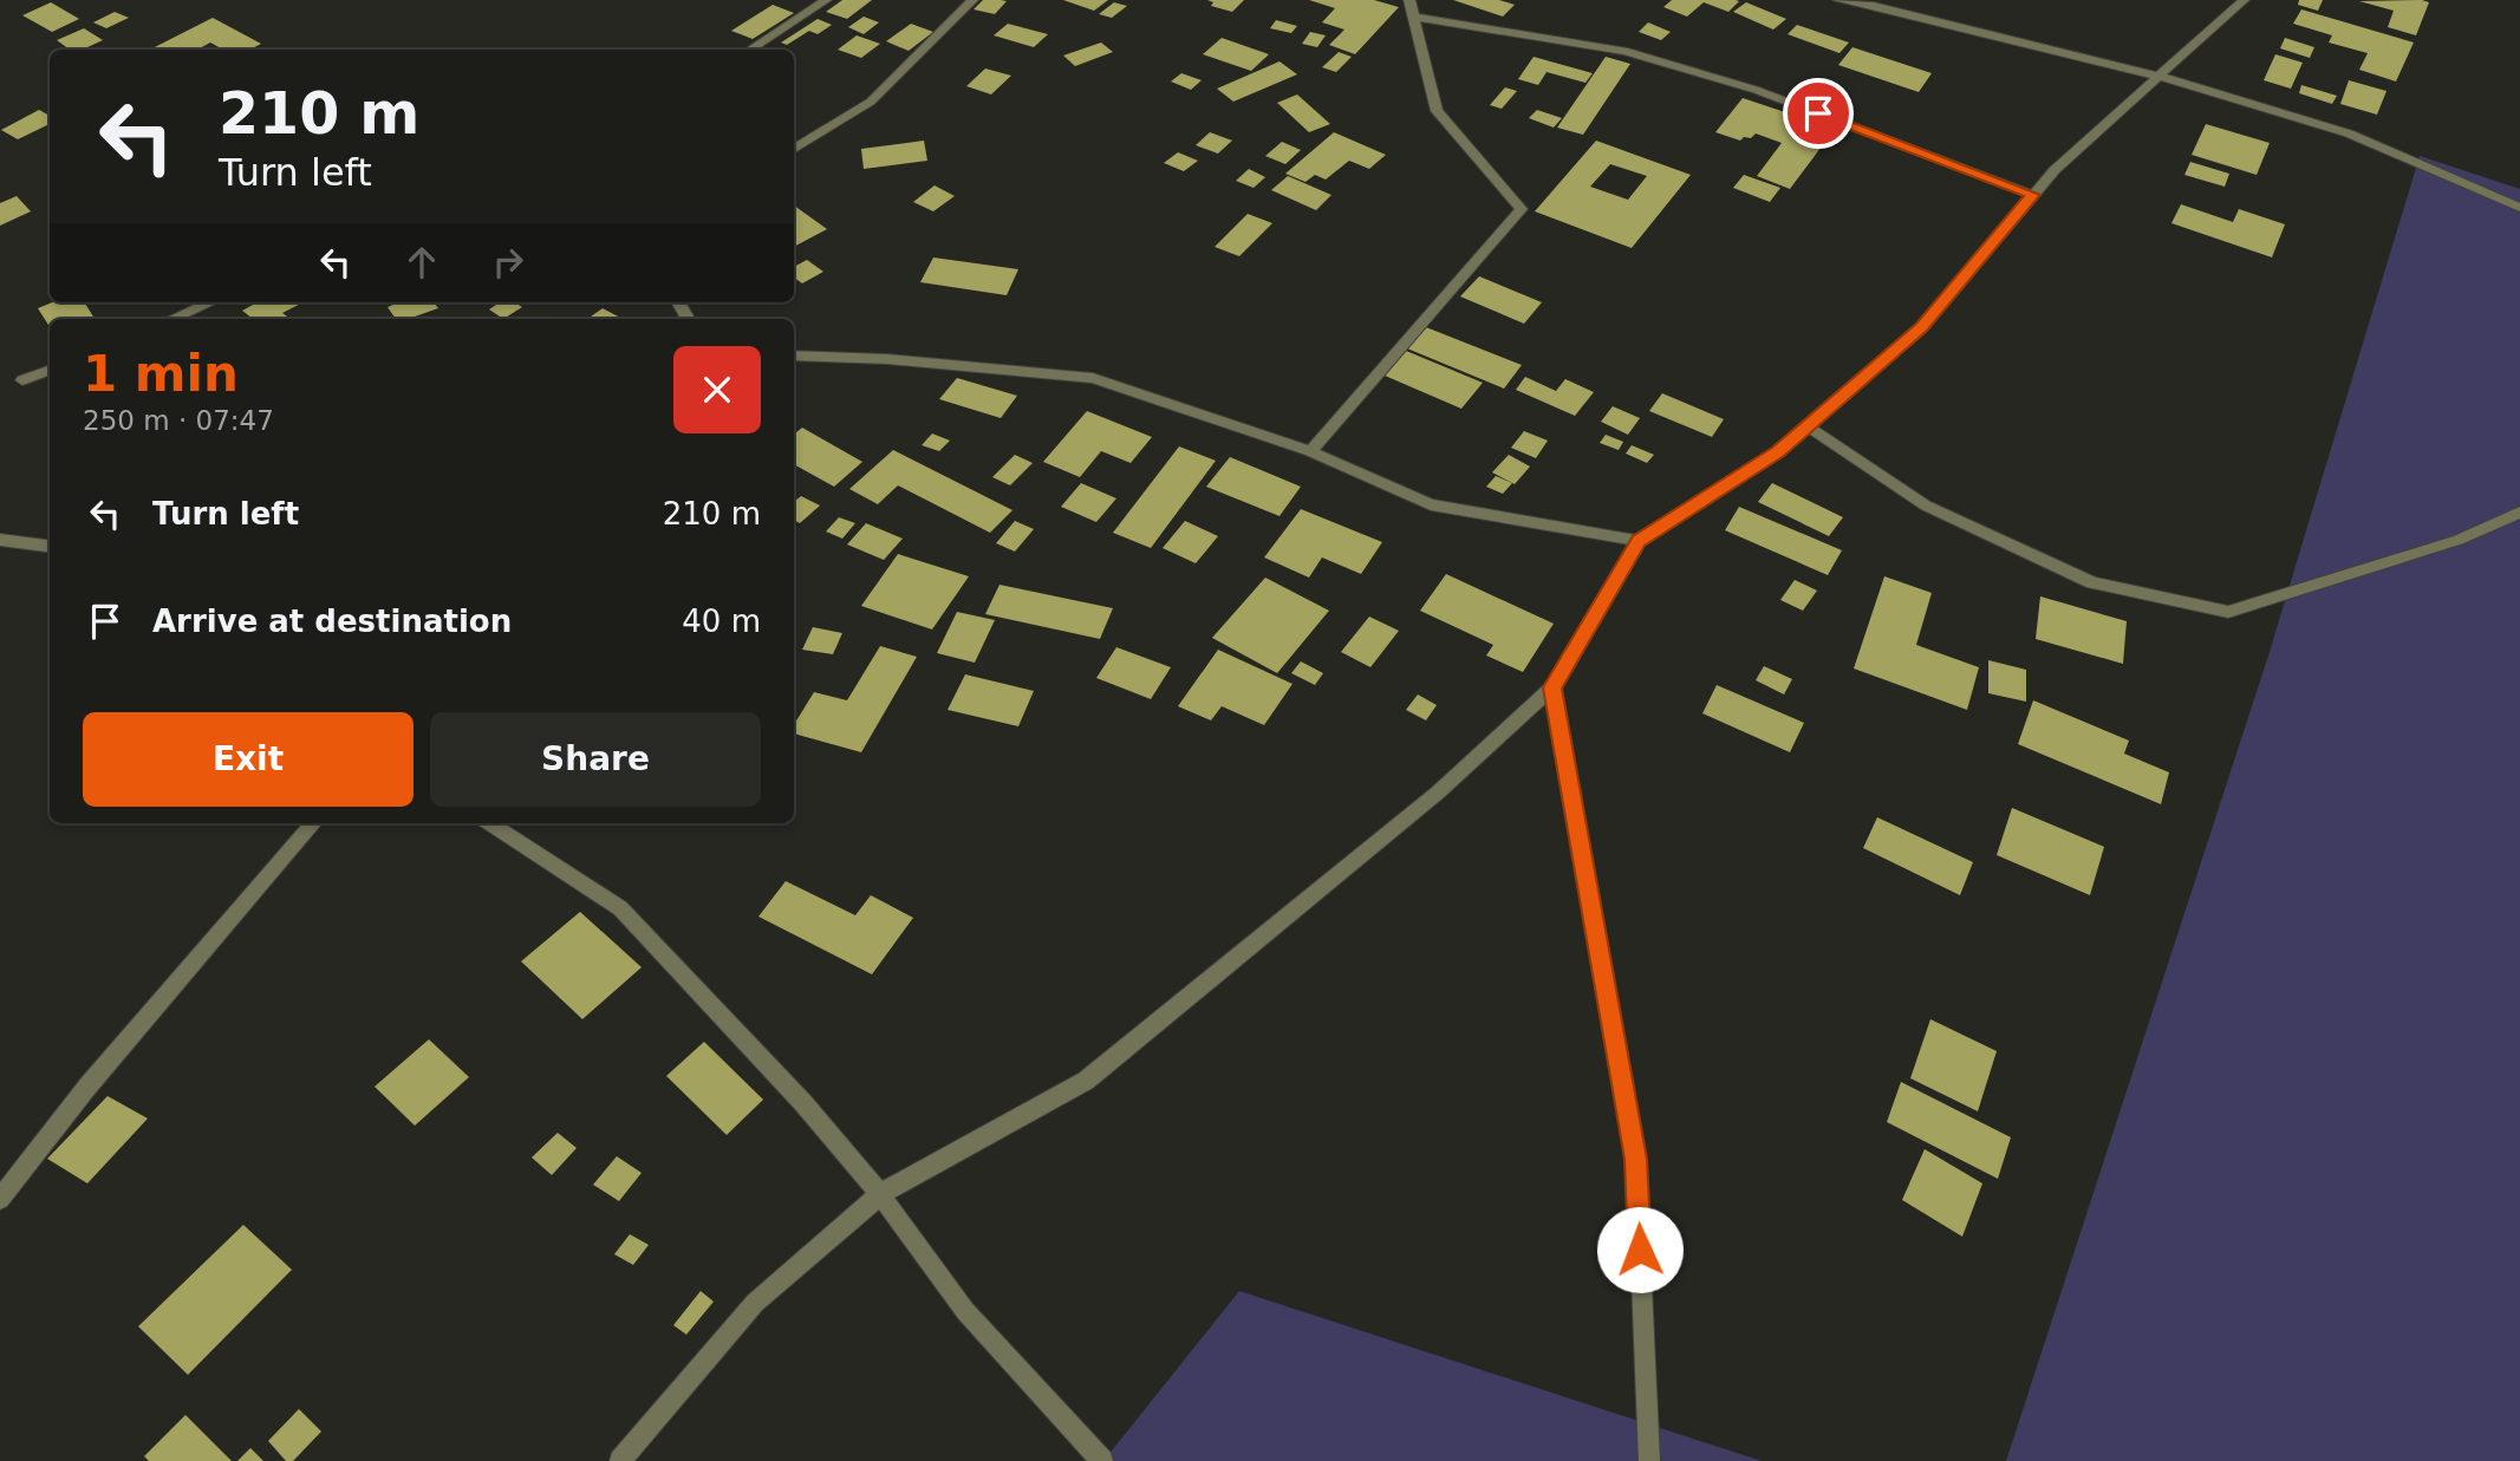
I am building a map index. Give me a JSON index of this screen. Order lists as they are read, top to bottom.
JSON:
{
  "page": {
    "turn": ["210 m", "Turn left"],
    "heading": ["1 min", "250 m · 07:47"],
    "list": [
      {
        "name": "Turn left",
        "value": "210 m"
      },
      {
        "name": "Arrive at destination",
        "value": "40 m"
      }
    ],
    "buttons": ["Exit", "Share"]
  }
}
